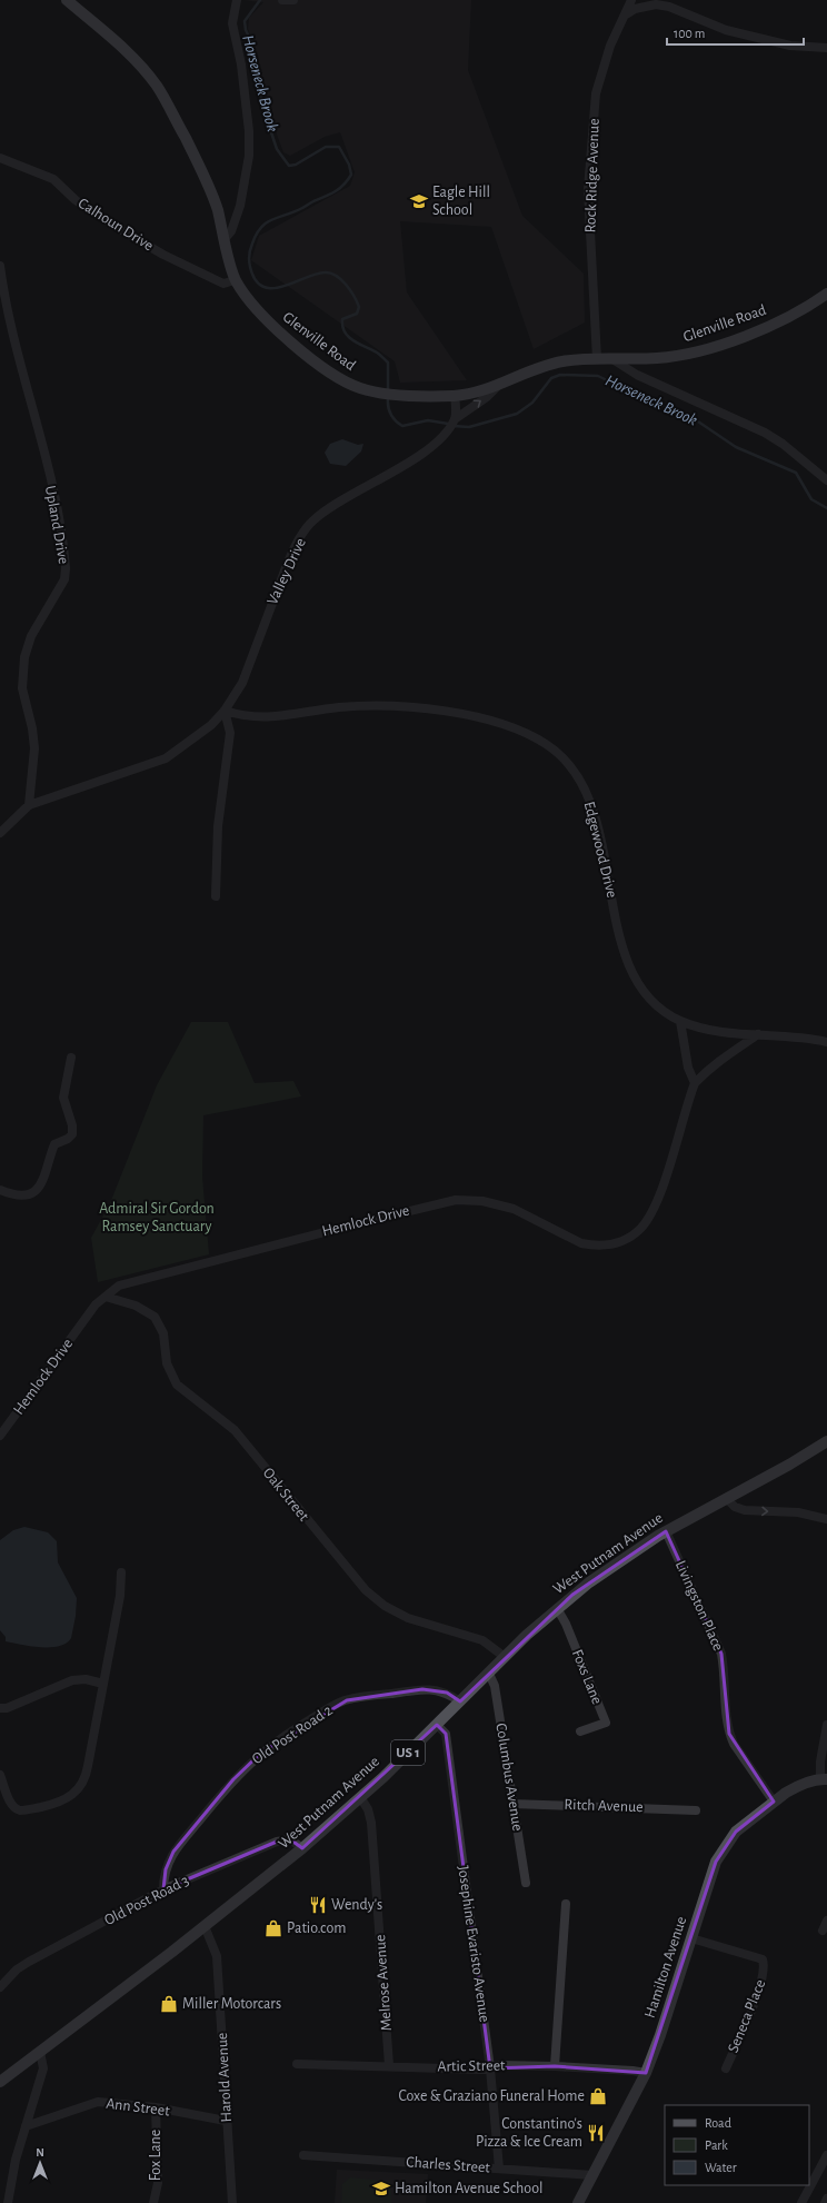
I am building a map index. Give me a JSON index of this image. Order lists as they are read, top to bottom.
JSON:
{
  "streets": {
    "main road": [
      "Glenville Road",
      "West Putnam Avenue",
      "US 1",
      "Hamilton Avenue"
    ],
    "street": [
      "Rock Ridge Avenue",
      "Calhoun Drive",
      "Upland Drive",
      "Valley Drive",
      "Edgewood Drive",
      "Hemlock Drive",
      "Oak Street",
      "Livingston Place",
      "Foxs Lane",
      "Old Post Road 2",
      "Columbus Avenue",
      "Ritch Avenue",
      "Old Post Road 3",
      "Josephine Evaristo Avenue",
      "Melrose Avenue",
      "Seneca Place",
      "Artic Street",
      "Harold Avenue",
      "Ann Street",
      "Fox Lane",
      "Charles Street"
    ]
  },
  "crossings": [
    ["Rock Ridge Avenue", "Glenville Road"],
    ["Calhoun Drive", "Glenville Road"],
    ["Glenville Road", "Valley Drive"],
    ["Upland Drive", "Valley Drive"],
    ["Valley Drive", "Edgewood Drive"],
    ["Edgewood Drive", "Hemlock Drive"],
    ["Hemlock Drive", "Oak Street"],
    ["Oak Street", "West Putnam Avenue"],
    ["West Putnam Avenue", "Livingston Place"],
    ["West Putnam Avenue", "Foxs Lane"],
    ["West Putnam Avenue", "Old Post Road 2"],
    ["West Putnam Avenue", "Columbus Avenue"],
    ["West Putnam Avenue", "Old Post Road 3"],
    ["West Putnam Avenue", "Josephine Evaristo Avenue"],
    ["West Putnam Avenue", "Melrose Avenue"],
    ["West Putnam Avenue", "Harold Avenue"],
    ["Livingston Place", "Hamilton Avenue"],
    ["Old Post Road 2", "Old Post Road 3"],
    ["Columbus Avenue", "Ritch Avenue"],
    ["Josephine Evaristo Avenue", "Artic Street"],
    ["Josephine Evaristo Avenue", "Charles Street"],
    ["Hamilton Avenue", "Seneca Place"],
    ["Hamilton Avenue", "Artic Street"],
    ["Hamilton Avenue", "Charles Street"],
    ["Melrose Avenue", "Artic Street"],
    ["Harold Avenue", "Ann Street"],
    ["Ann Street", "Fox Lane"]
  ],
  "water": ["Horseneck Brook"],
  "parks": ["Admiral Sir Gordon Ramsey Sanctuary"],
  "places": {
    "school or university": ["Eagle Hill School", "Hamilton Avenue School"],
    "restaurant": ["Wendy's", "Constantino's Pizza & Ice Cream"],
    "shop": ["Patio.com", "Miller Motorcars", "Coxe & Graziano Funeral Home"]
  },
  "legend": ["Road", "Park", "Water"],
  "scale_bar": "100 m",
  "north": "top"
}
